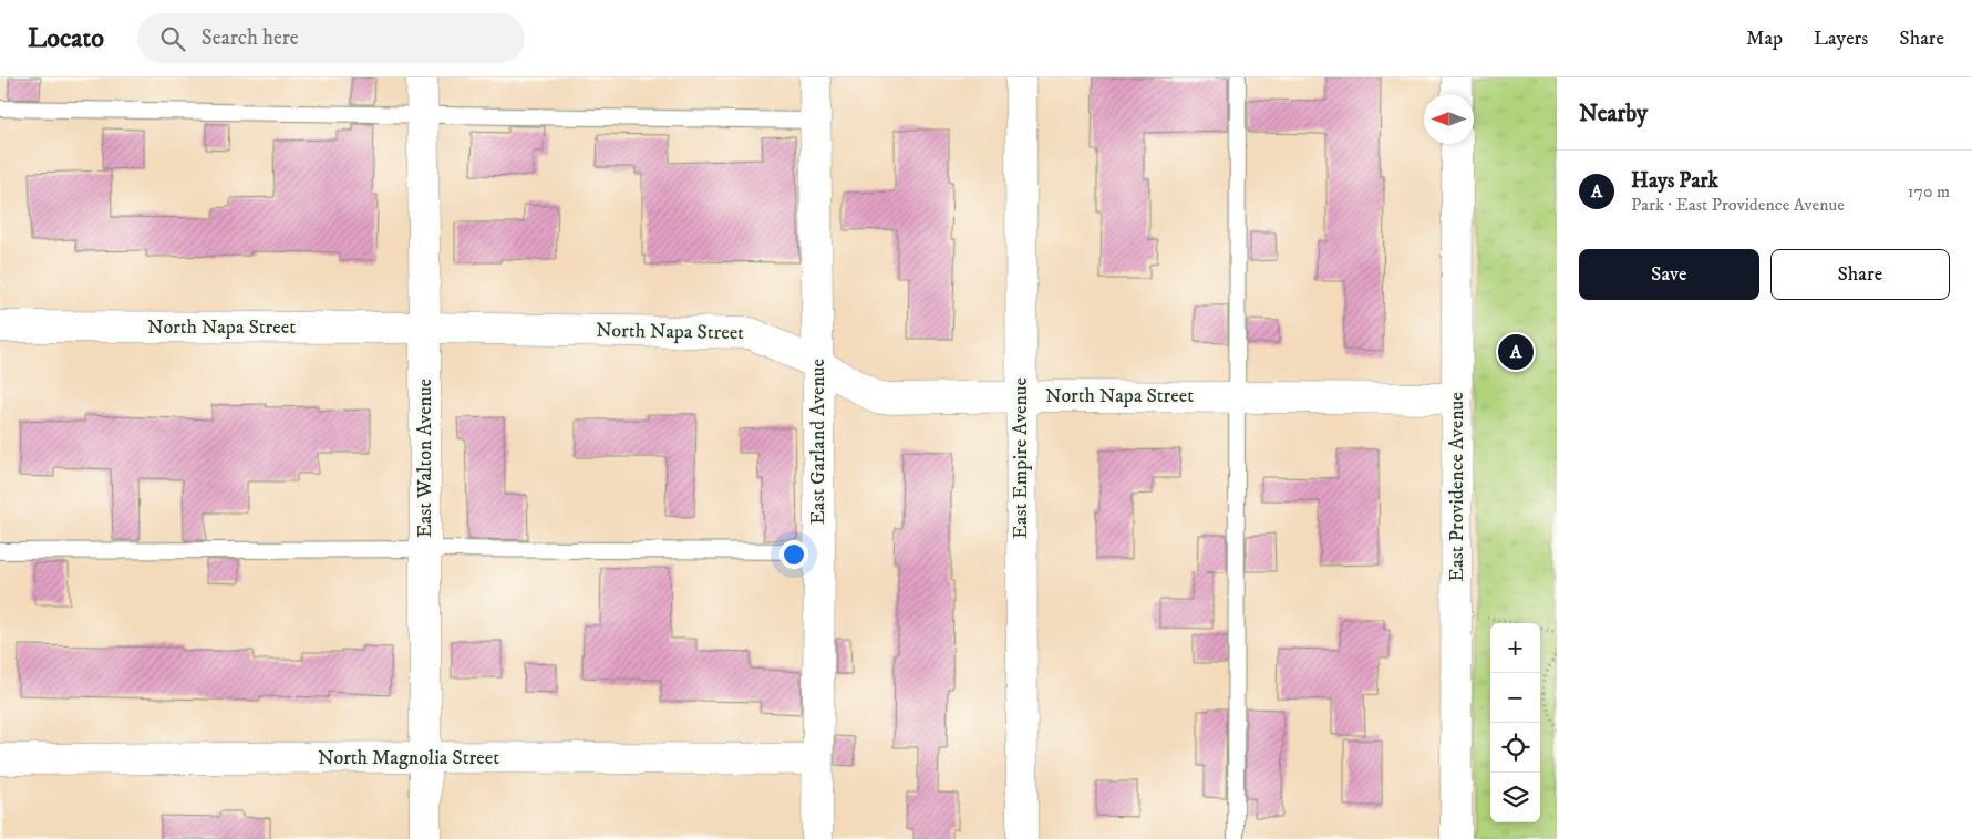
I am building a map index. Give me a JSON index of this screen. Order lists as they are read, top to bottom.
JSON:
{
  "streets": {
    "street": [
      "North Napa Street",
      "East Garland Avenue",
      "East Walton Avenue",
      "East Empire Avenue",
      "East Providence Avenue",
      "North Magnolia Street"
    ]
  },
  "crossings": [
    ["North Napa Street", "East Garland Avenue"],
    ["North Napa Street", "East Walton Avenue"],
    ["North Napa Street", "East Empire Avenue"],
    ["North Napa Street", "East Providence Avenue"],
    ["East Garland Avenue", "North Magnolia Street"],
    ["East Walton Avenue", "North Magnolia Street"]
  ],
  "north": "left",
  "page": {
    "header": "Locato",
    "search": "Search here",
    "nav": ["Map", "Layers", "Share"],
    "heading": "Nearby",
    "list": [
      {
        "mark": "A",
        "name": "Hays Park",
        "note": "Park · East Providence Avenue",
        "value": "170 m"
      }
    ],
    "buttons": ["Save", "Share"],
    "pins": "A",
    "map_buttons": ["+", "−"]
  }
}
